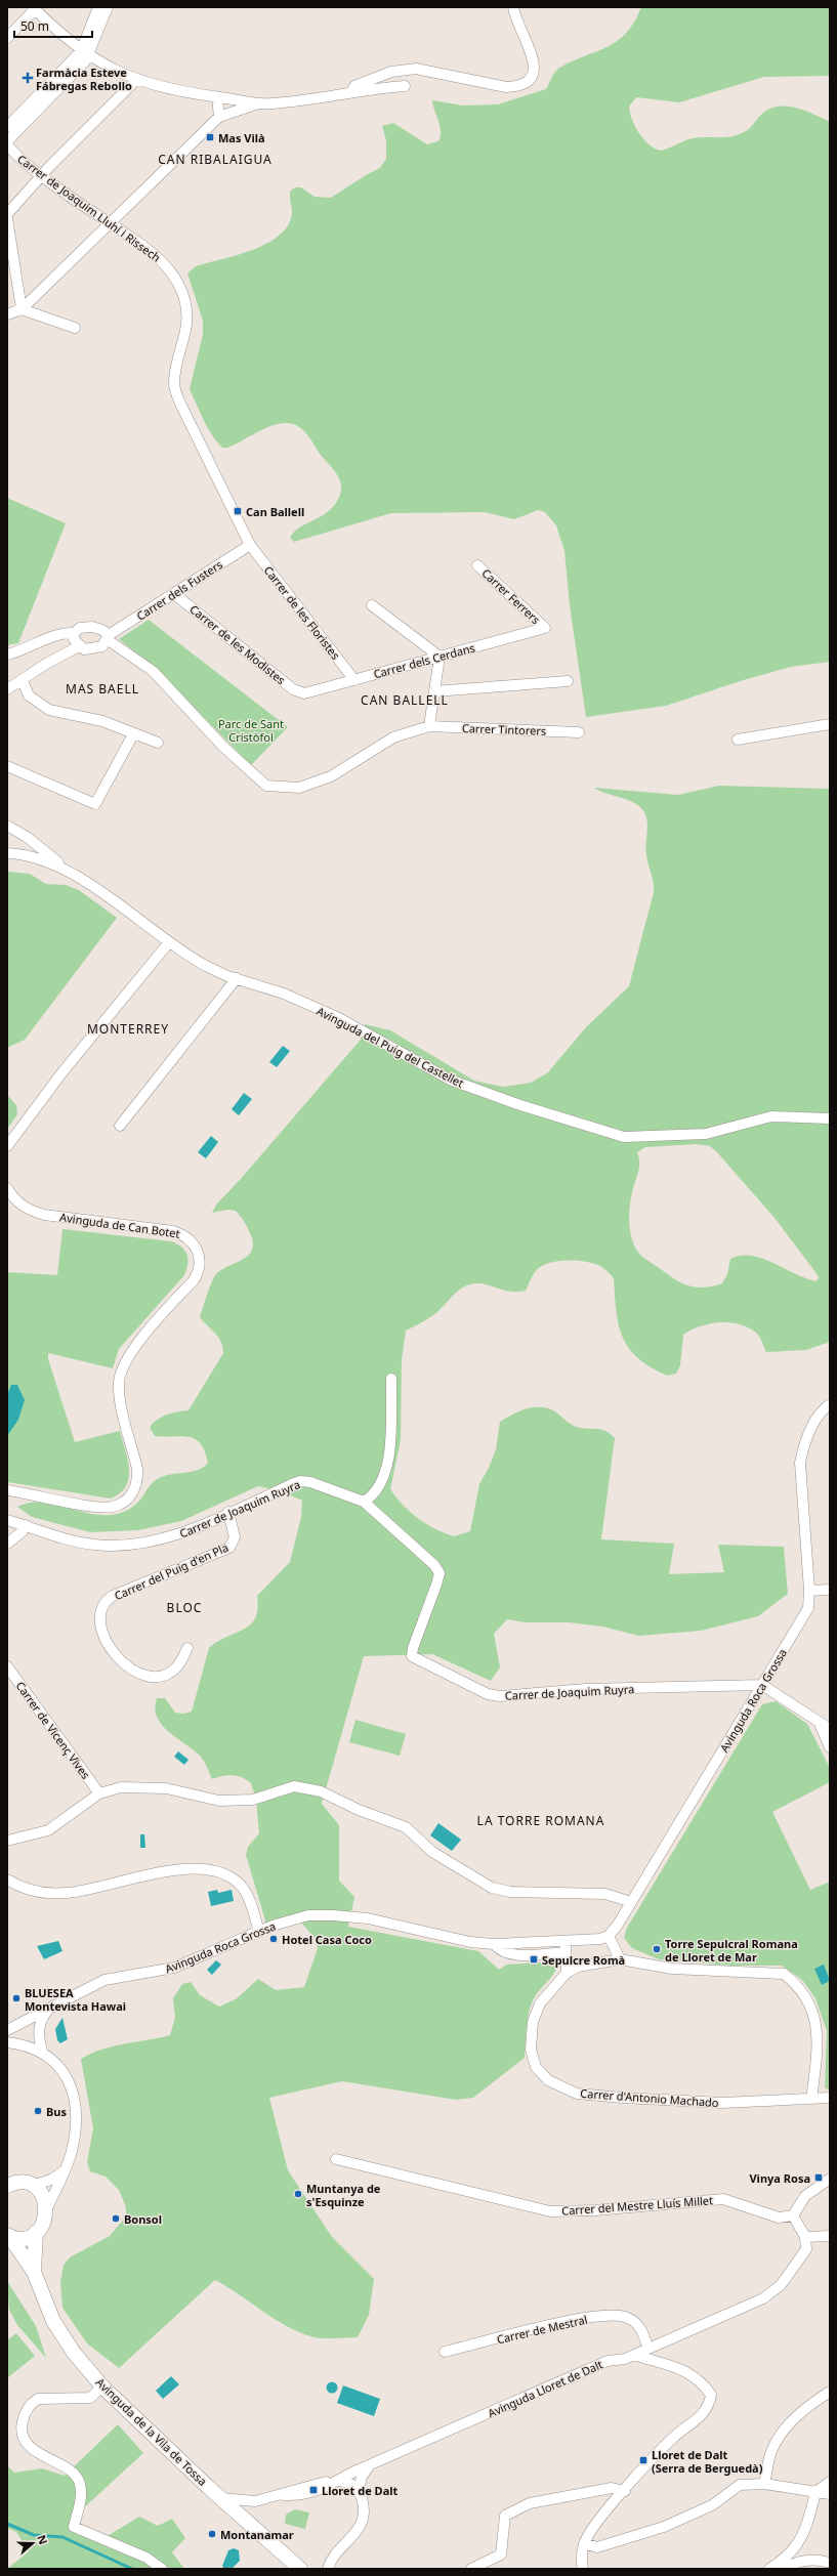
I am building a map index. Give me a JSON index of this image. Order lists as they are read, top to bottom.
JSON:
{
  "streets": {
    "main road": ["Avinguda de la Vila de Tossa"],
    "street": [
      "Carrer de Joaquim Lluhí i Rissech",
      "Carrer dels Fusters",
      "Carrer Ferrers",
      "Carrer de les Floristes",
      "Carrer de les Modistes",
      "Carrer dels Cerdans",
      "Carrer Tintorers",
      "Avinguda del Puig del Castellet",
      "Avinguda de Can Botet",
      "Carrer de Joaquim Ruyra",
      "Carrer del Puig d'en Pla",
      "Avinguda Roca Grossa",
      "Carrer de Vicenç Vives",
      "Carrer d'Antonio Machado",
      "Carrer del Mestre Lluís Millet",
      "Carrer de Mestral",
      "Avinguda Lloret de Dalt"
    ]
  },
  "crossings": [
    ["Carrer de Joaquim Lluhí i Rissech", "Carrer dels Fusters"],
    ["Carrer de Joaquim Lluhí i Rissech", "Carrer de les Floristes"],
    ["Carrer dels Fusters", "Carrer de les Floristes"],
    ["Carrer dels Fusters", "Carrer de les Modistes"],
    ["Carrer dels Fusters", "Carrer Tintorers"],
    ["Carrer Ferrers", "Carrer dels Cerdans"],
    ["Carrer de les Floristes", "Carrer dels Cerdans"],
    ["Carrer de les Modistes", "Carrer dels Cerdans"],
    ["Carrer de Joaquim Ruyra", "Carrer del Puig d'en Pla"],
    ["Carrer de Joaquim Ruyra", "Avinguda Roca Grossa"],
    ["Carrer de Mestral", "Avinguda Lloret de Dalt"],
    ["Avinguda Lloret de Dalt", "Avinguda de la Vila de Tossa"]
  ],
  "districts": [
    "CAN RIBALAIGUA",
    "MAS BAELL",
    "CAN BALLELL",
    "MONTERREY",
    "BLOC",
    "LA TORRE ROMANA"
  ],
  "parks": ["Parc de Sant Cristòfol"],
  "places": {
    "health": ["Farmàcia Esteve Fábregas Rebollo"],
    "transit": [
      "Mas Vilà",
      "Can Ballell",
      "Sepulcre Romà",
      "Vinya Rosa",
      "Lloret de Dalt (Serra de Berguedà)",
      "Lloret de Dalt"
    ],
    "other": [
      "Hotel Casa Coco",
      "Torre Sepulcral Romana de Lloret de Mar",
      "BLUESEA Montevista Hawai",
      "Bus",
      "Muntanya de s'Esquinze",
      "Bonsol",
      "Montanamar"
    ]
  },
  "scale_bar": "50 m",
  "north": "right"
}
